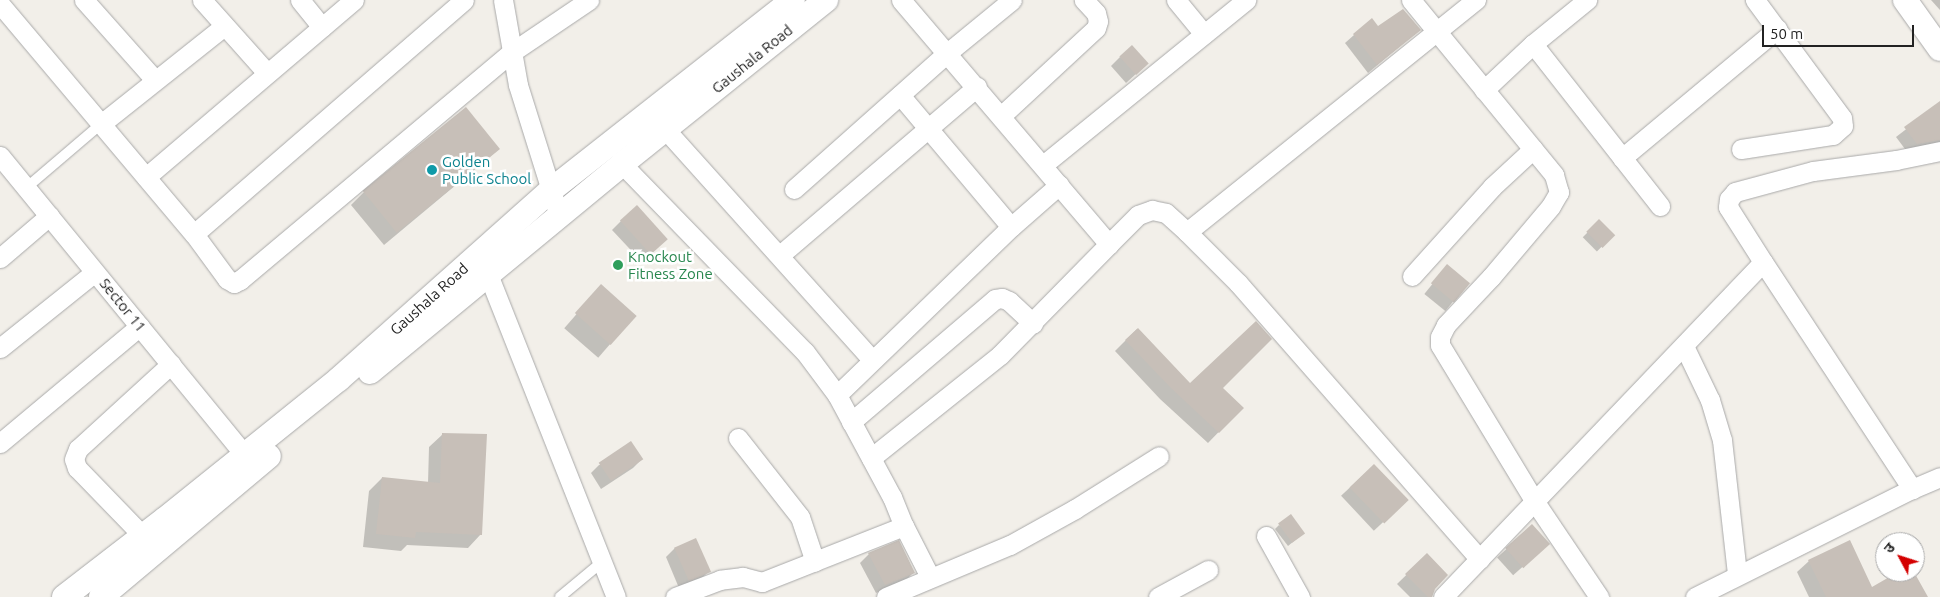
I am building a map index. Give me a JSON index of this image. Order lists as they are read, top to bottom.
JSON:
{
  "streets": {
    "street": ["Gaushala Road", "Sector 11"]
  },
  "crossings": [
    ["Gaushala Road", "Sector 11"]
  ],
  "places": ["Golden Public School", "Knockout Fitness Zone"],
  "scale_bar": "50 m",
  "north": "top left"
}
